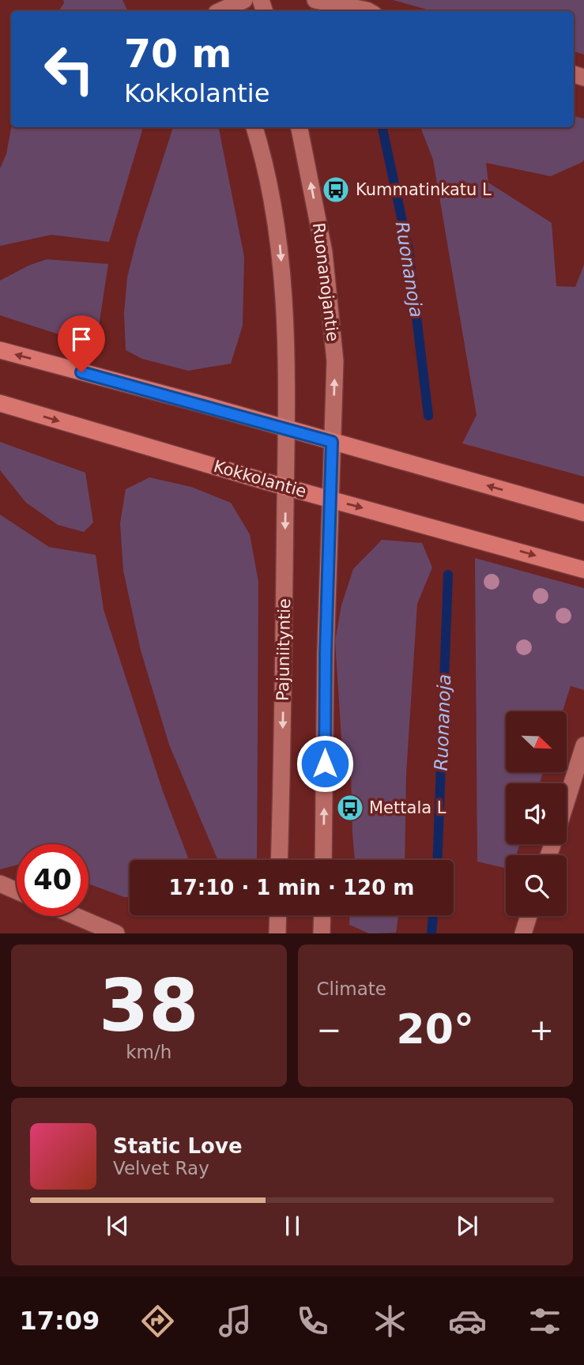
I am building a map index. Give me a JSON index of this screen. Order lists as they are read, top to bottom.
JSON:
{
  "streets": {
    "main road": ["Kokkolantie"],
    "street": ["Ruonanojantie", "Pajuniityntie"]
  },
  "crossings": [
    ["Kokkolantie", "Pajuniityntie"]
  ],
  "water": ["Ruonanoja"],
  "places": {
    "bus stop": ["Kummatinkatu L", "Mettala L"]
  },
  "north": "bottom right",
  "page": {
    "turn": ["70 m", "Kokkolantie"],
    "limit": "40",
    "trip": "17:10 · 1 min · 120 m",
    "tile": [
      ["38", "km/h"],
      "Climate"
    ],
    "heat": ["−", "20°", "+"],
    "song": ["Static Love", "Velvet Ray"],
    "tabs": "17:09"
  }
}
